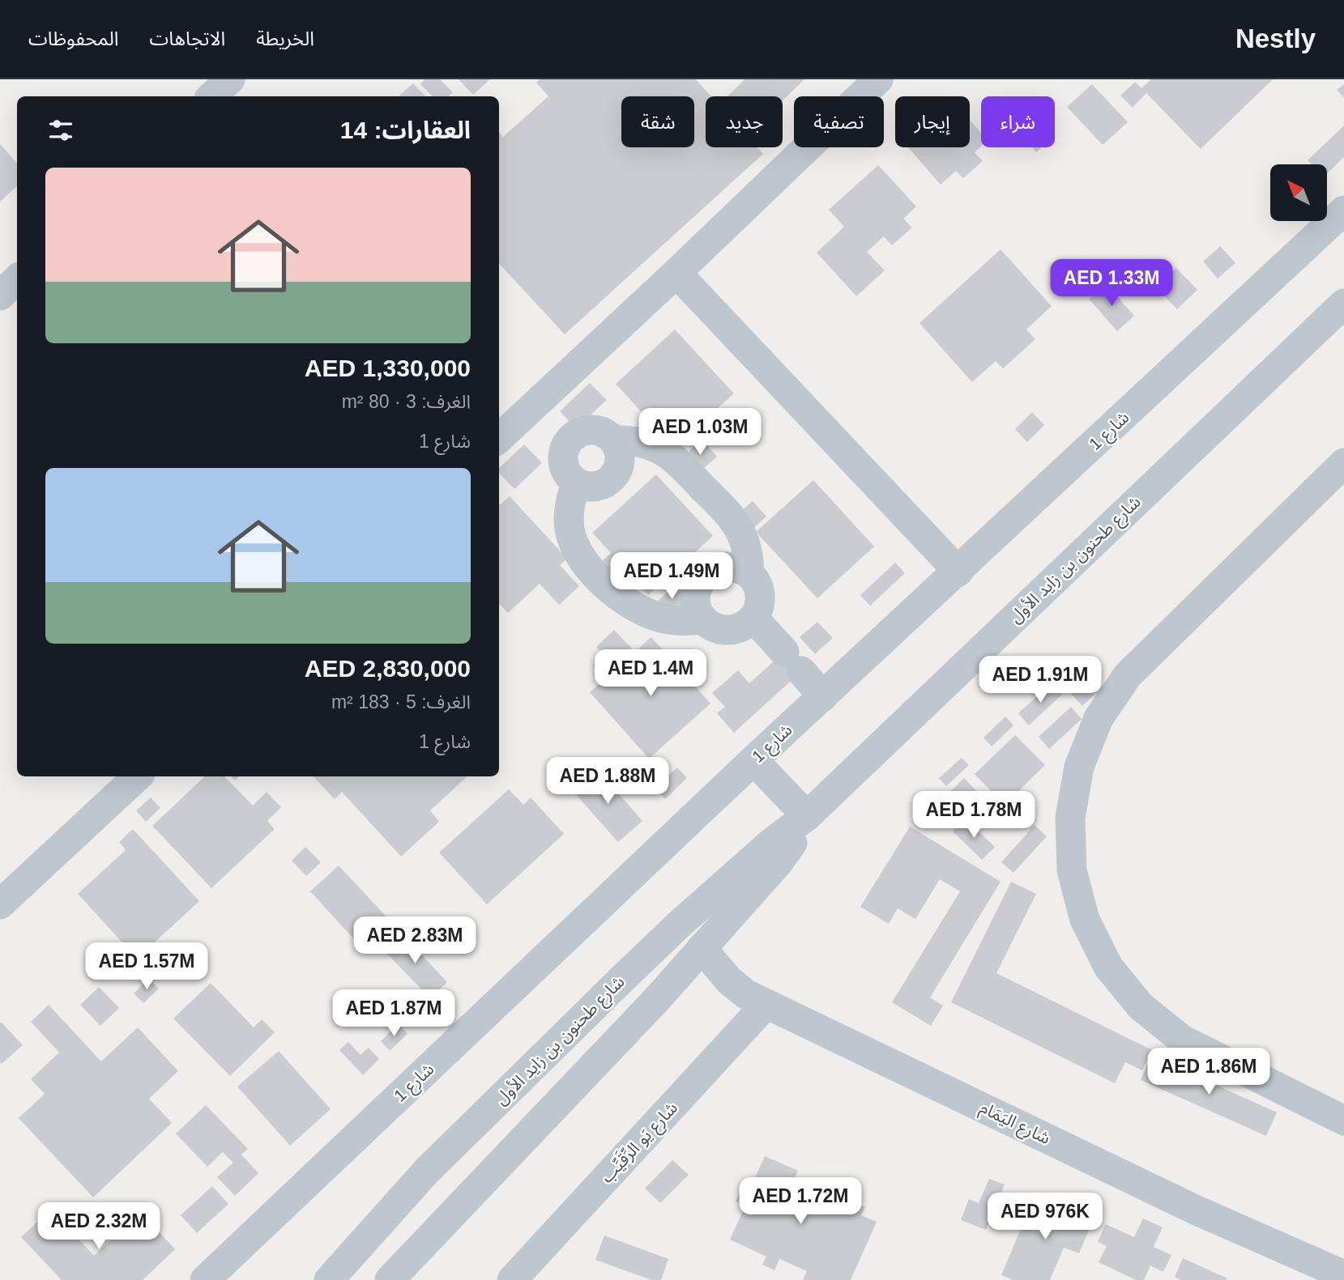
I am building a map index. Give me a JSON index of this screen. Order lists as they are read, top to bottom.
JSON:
{
  "streets": {
    "street": [
      "شارع 1",
      "شارع طحنون بن زايد الأول",
      "شارع اليَمَام",
      "شارع يَو الرِّقَيِّب"
    ]
  },
  "crossings": [
    ["شارع طحنون بن زايد الأول", "شارع اليَمَام"],
    ["شارع اليَمَام", "شارع يَو الرِّقَيِّب"]
  ],
  "north": "top left",
  "page": {
    "header": "Nestly",
    "nav": ["الخريطة", "الاتجاهات", "المحفوظات"],
    "chip": [
      "شراء",
      "إيجار",
      "تصفية",
      "جديد",
      "شقة"
    ],
    "heading": "العقارات: 14",
    "list": [
      {
        "name": "AED 1,330,000",
        "note": "الغرف: 3 · 80 m² · شارع 1"
      },
      {
        "name": "AED 2,830,000",
        "note": "الغرف: 5 · 183 m² · شارع 1"
      }
    ],
    "price": [
      "AED 1.33M",
      "AED 1.03M",
      "AED 1.49M",
      "AED 1.4M",
      "AED 1.91M",
      "AED 1.88M",
      "AED 1.78M",
      "AED 2.83M",
      "AED 1.57M",
      "AED 1.87M",
      "AED 1.86M",
      "AED 1.72M",
      "AED 976K",
      "AED 2.32M"
    ]
  }
}
